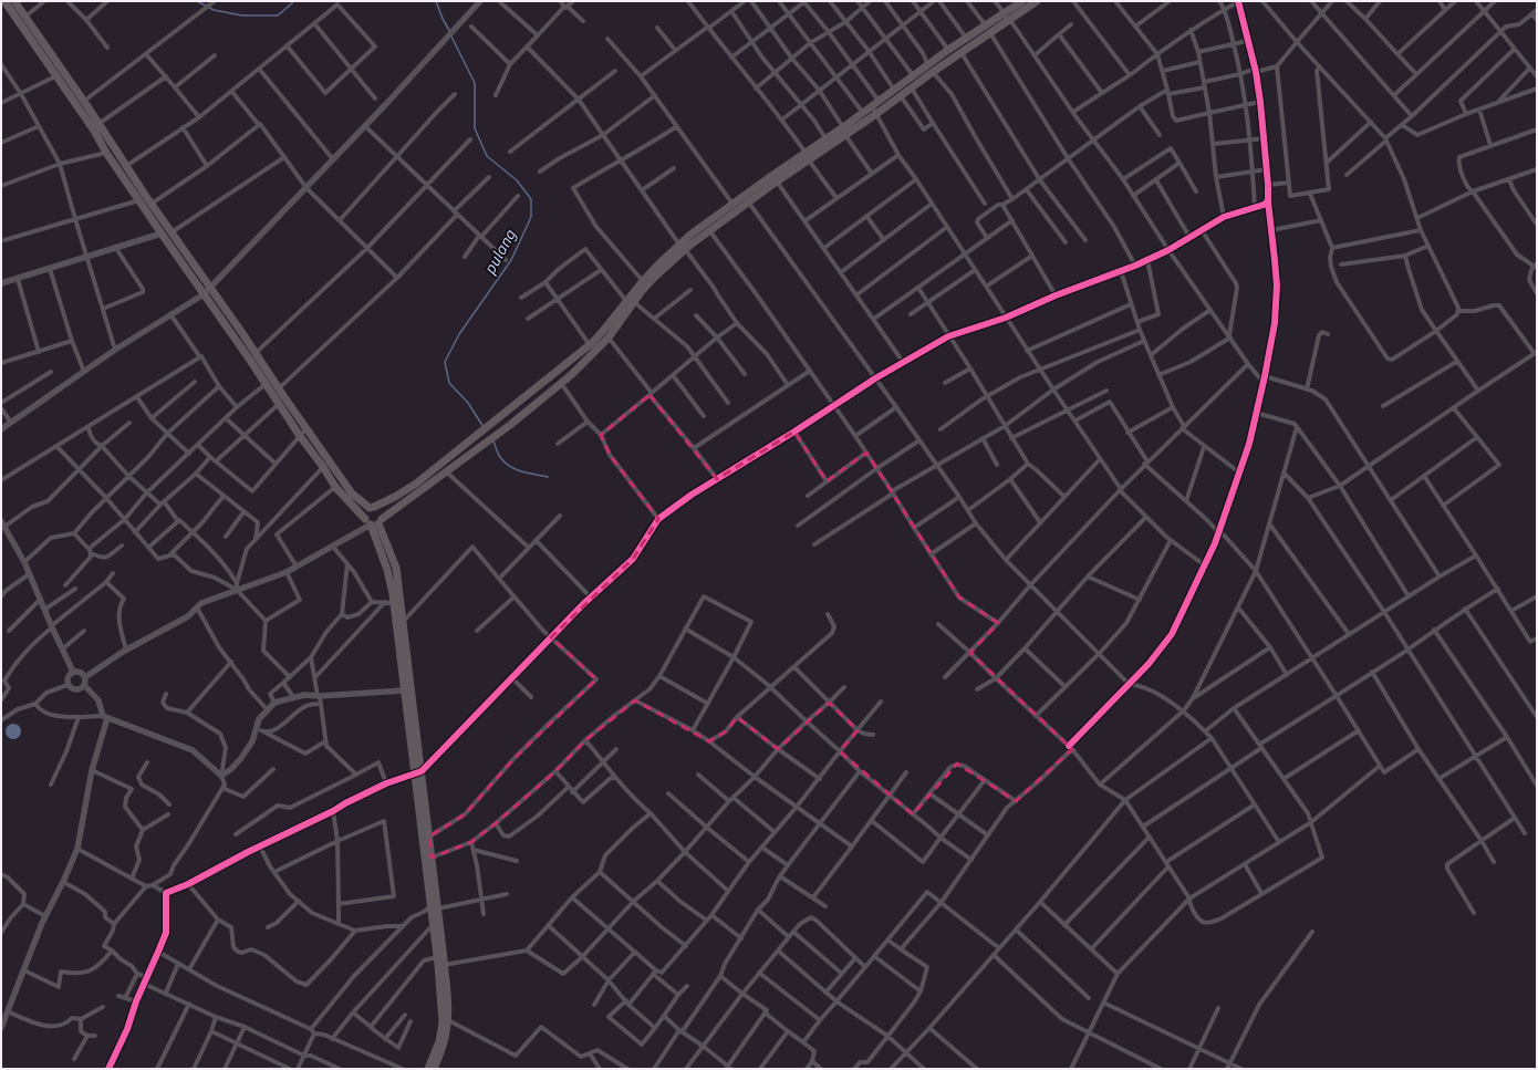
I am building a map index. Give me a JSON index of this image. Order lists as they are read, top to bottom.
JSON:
{
  "water": ["pulang"]
}
